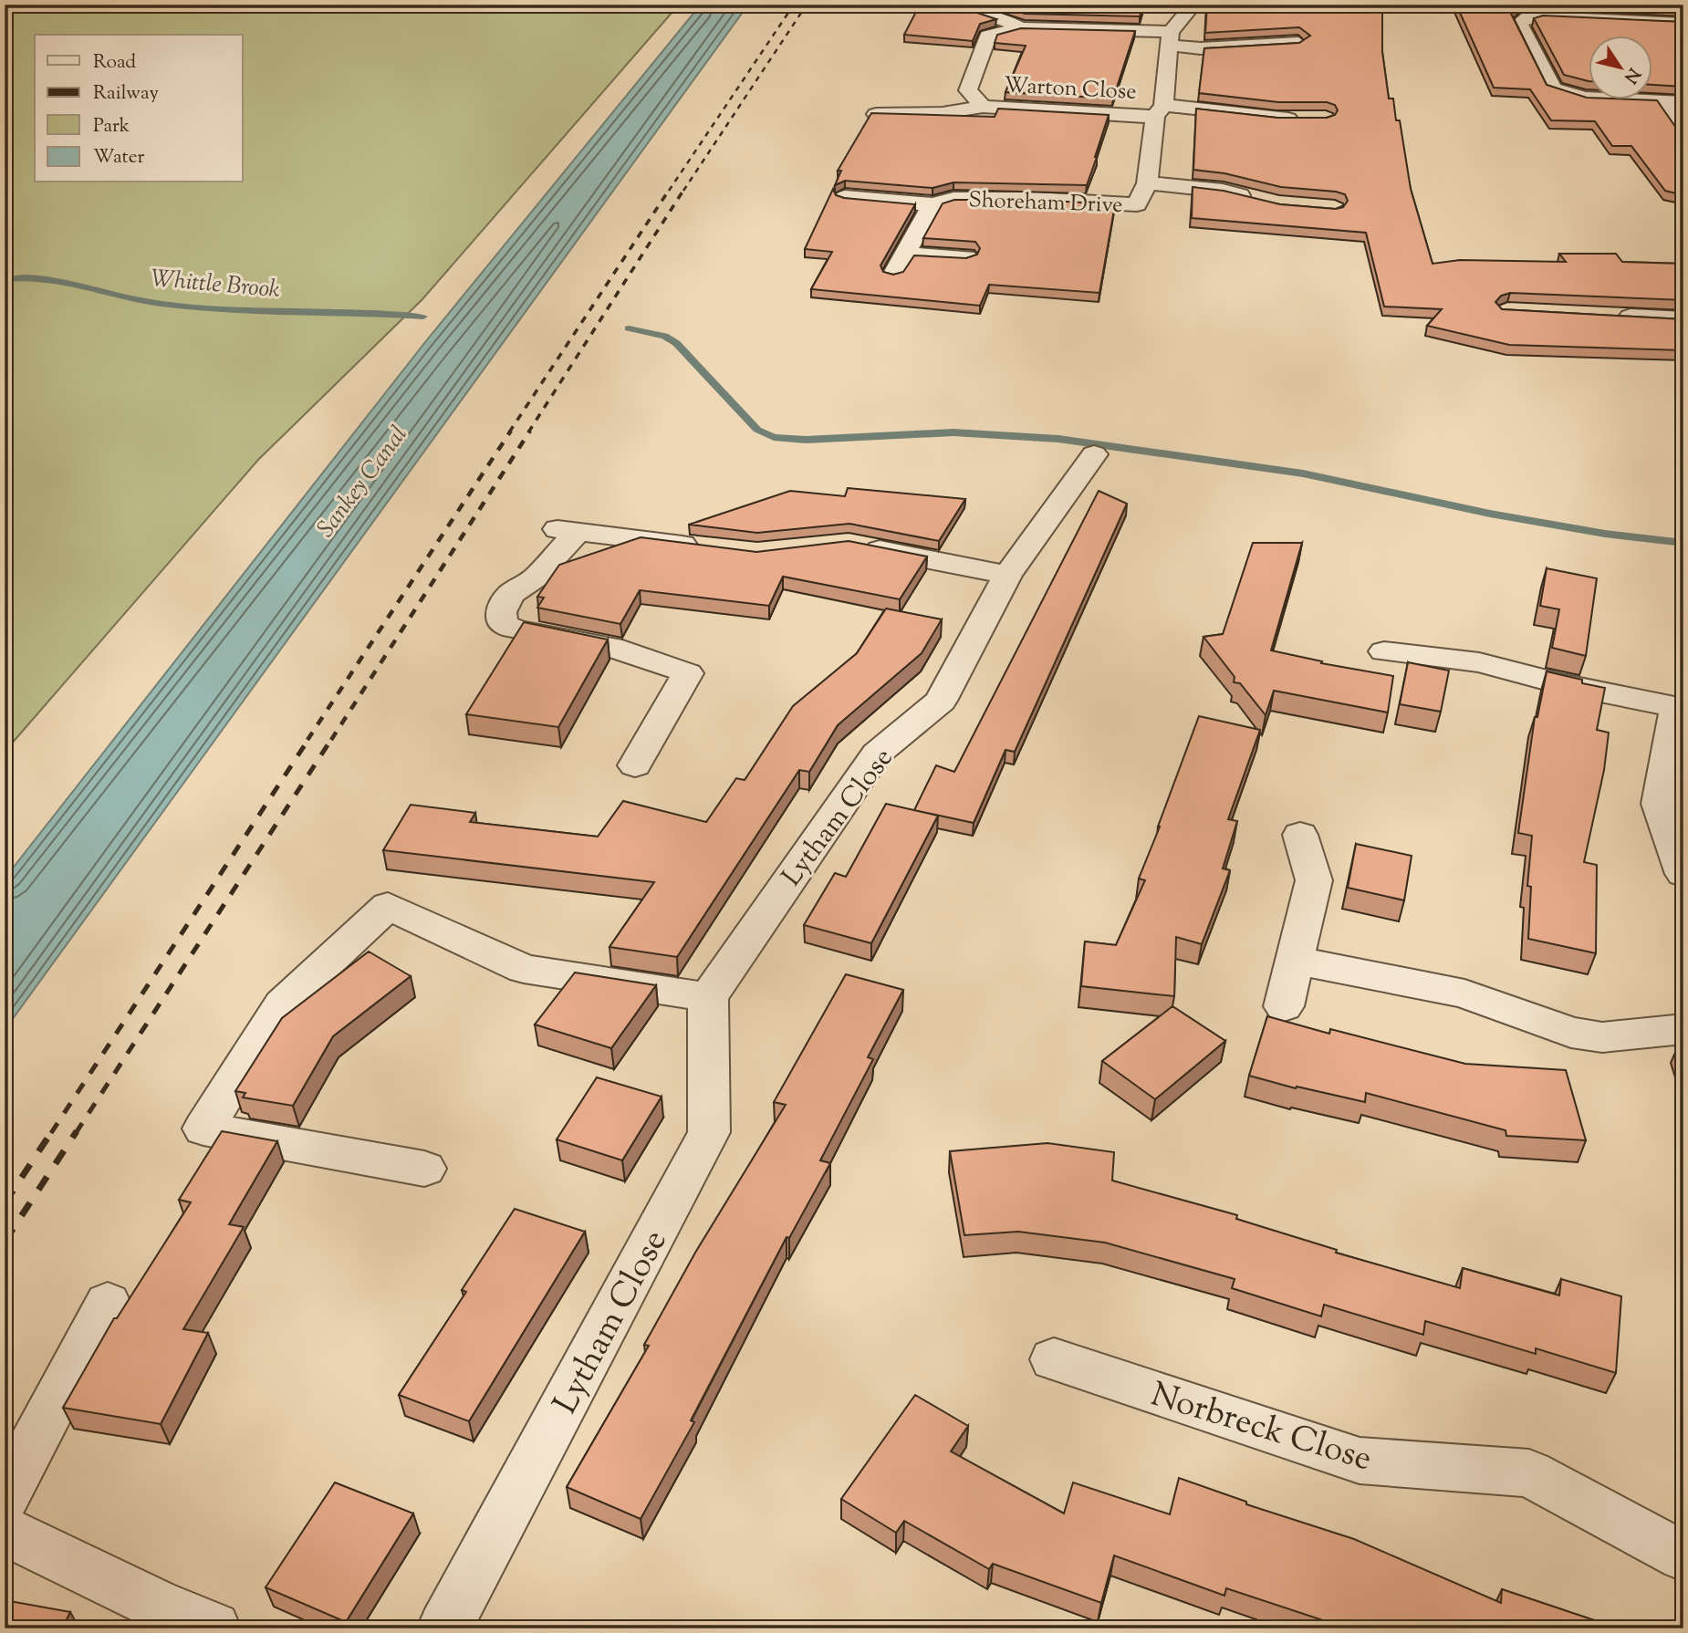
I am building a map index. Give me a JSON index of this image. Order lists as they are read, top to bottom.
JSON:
{
  "streets": {
    "street": [
      "Warton Close",
      "Shoreham Drive",
      "Lytham Close",
      "Norbreck Close"
    ]
  },
  "crossings": [
    ["Warton Close", "Shoreham Drive"]
  ],
  "water": ["Whittle Brook", "Sankey Canal"],
  "legend": [
    "Road",
    "Railway",
    "Park",
    "Water"
  ],
  "north": "bottom right"
}
